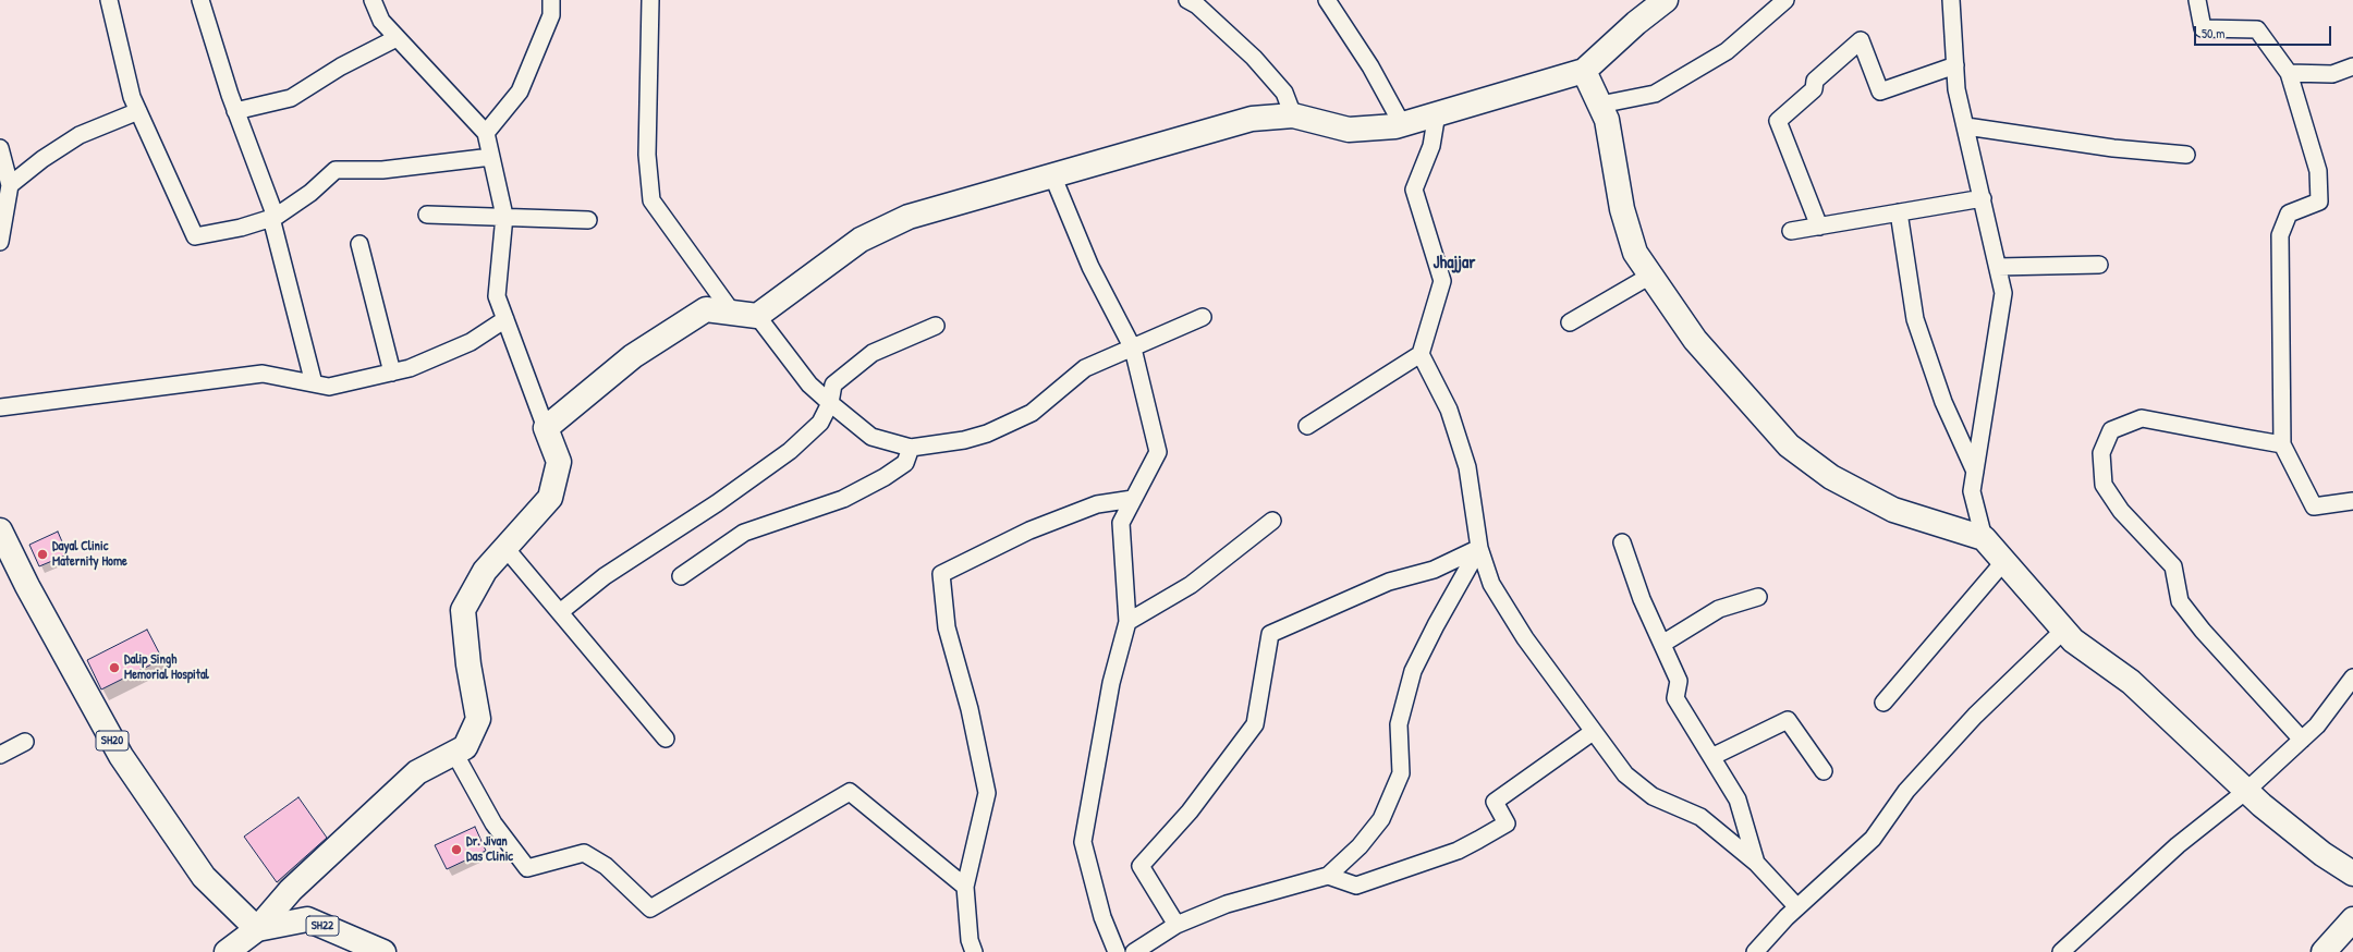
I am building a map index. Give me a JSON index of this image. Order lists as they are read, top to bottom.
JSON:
{
  "streets": {
    "street": ["SH20", "SH22"]
  },
  "crossings": [
    ["SH20", "SH22"]
  ],
  "districts": ["Jhajjar"],
  "places": ["Dayal Clinic Maternity Home", "Dalip Singh Memorial Hospital", "Dr. Jivan Das Clinic"],
  "scale_bar": "50 m"
}
